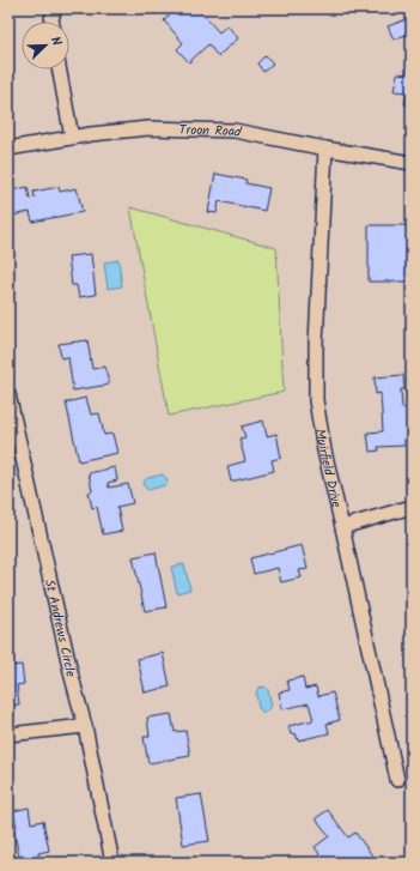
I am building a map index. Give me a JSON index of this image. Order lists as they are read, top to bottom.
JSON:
{
  "streets": {
    "street": ["Troon Road", "Muirfield Drive", "St Andrews Circle"]
  },
  "crossings": [
    ["Troon Road", "Muirfield Drive"]
  ],
  "north": "top right"
}
